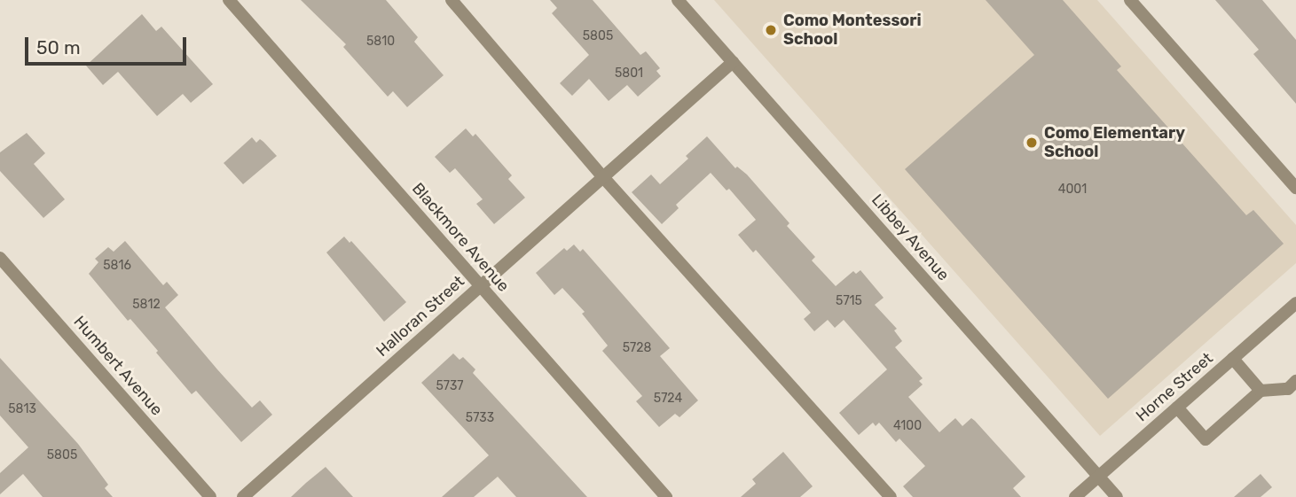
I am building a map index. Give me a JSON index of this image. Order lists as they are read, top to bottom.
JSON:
{
  "streets": {
    "street": [
      "Blackmore Avenue",
      "Libbey Avenue",
      "Halloran Street",
      "Humbert Avenue",
      "Horne Street"
    ]
  },
  "crossings": [
    ["Blackmore Avenue", "Halloran Street"],
    ["Libbey Avenue", "Halloran Street"],
    ["Libbey Avenue", "Horne Street"]
  ],
  "places": ["Como Montessori School", "Como Elementary School"],
  "house_numbers": [
    "5805",
    "5810",
    "5801",
    "4001",
    "5816",
    "5715",
    "5812",
    "5728",
    "5737",
    "5724",
    "5813",
    "5733",
    "4100",
    "5805"
  ],
  "scale_bar": "50 m"
}
